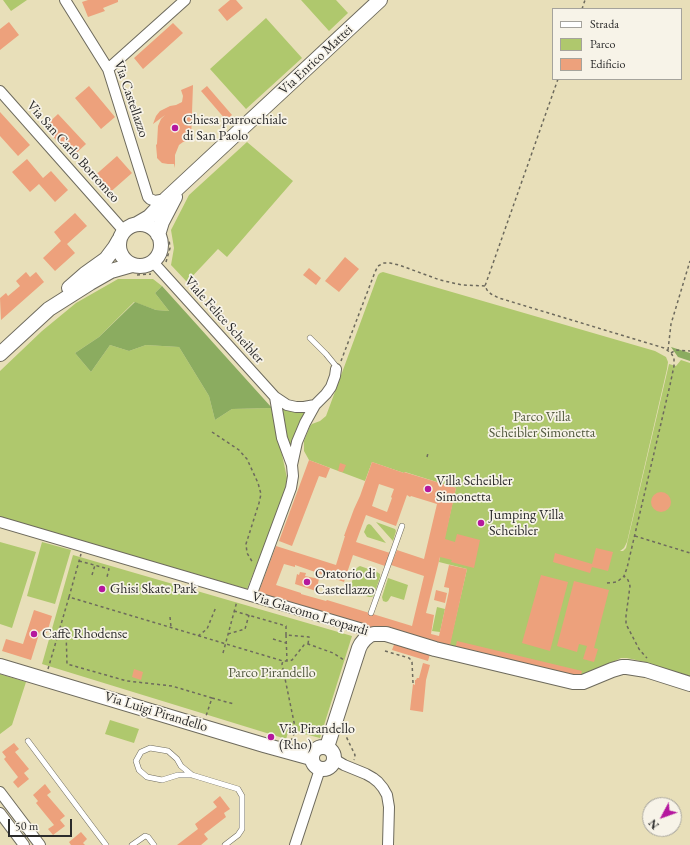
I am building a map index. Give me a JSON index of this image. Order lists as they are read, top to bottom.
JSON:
{
  "streets": {
    "street": [
      "Via Enrico Mattei",
      "Via Castellazzo",
      "Via San Carlo Borromeo",
      "Viale Felice Scheibler",
      "Via Giacomo Leopardi",
      "Via Luigi Pirandello"
    ]
  },
  "crossings": [
    ["Via Enrico Mattei", "Via Castellazzo"],
    ["Via Enrico Mattei", "Via San Carlo Borromeo"],
    ["Via Enrico Mattei", "Viale Felice Scheibler"],
    ["Via San Carlo Borromeo", "Viale Felice Scheibler"]
  ],
  "parks": ["Parco Villa Scheibler Simonetta", "Parco Pirandello"],
  "places": [
    "Chiesa parrocchiale di San Paolo",
    "Villa Scheibler Simonetta",
    "Jumping Villa Scheibler",
    "Oratorio di Castellazzo",
    "Ghisi Skate Park",
    "Caffè Rhodense",
    "Via Pirandello (Rho)"
  ],
  "legend": ["Strada", "Parco", "Edificio"],
  "scale_bar": "50 m",
  "north": "bottom left"
}
